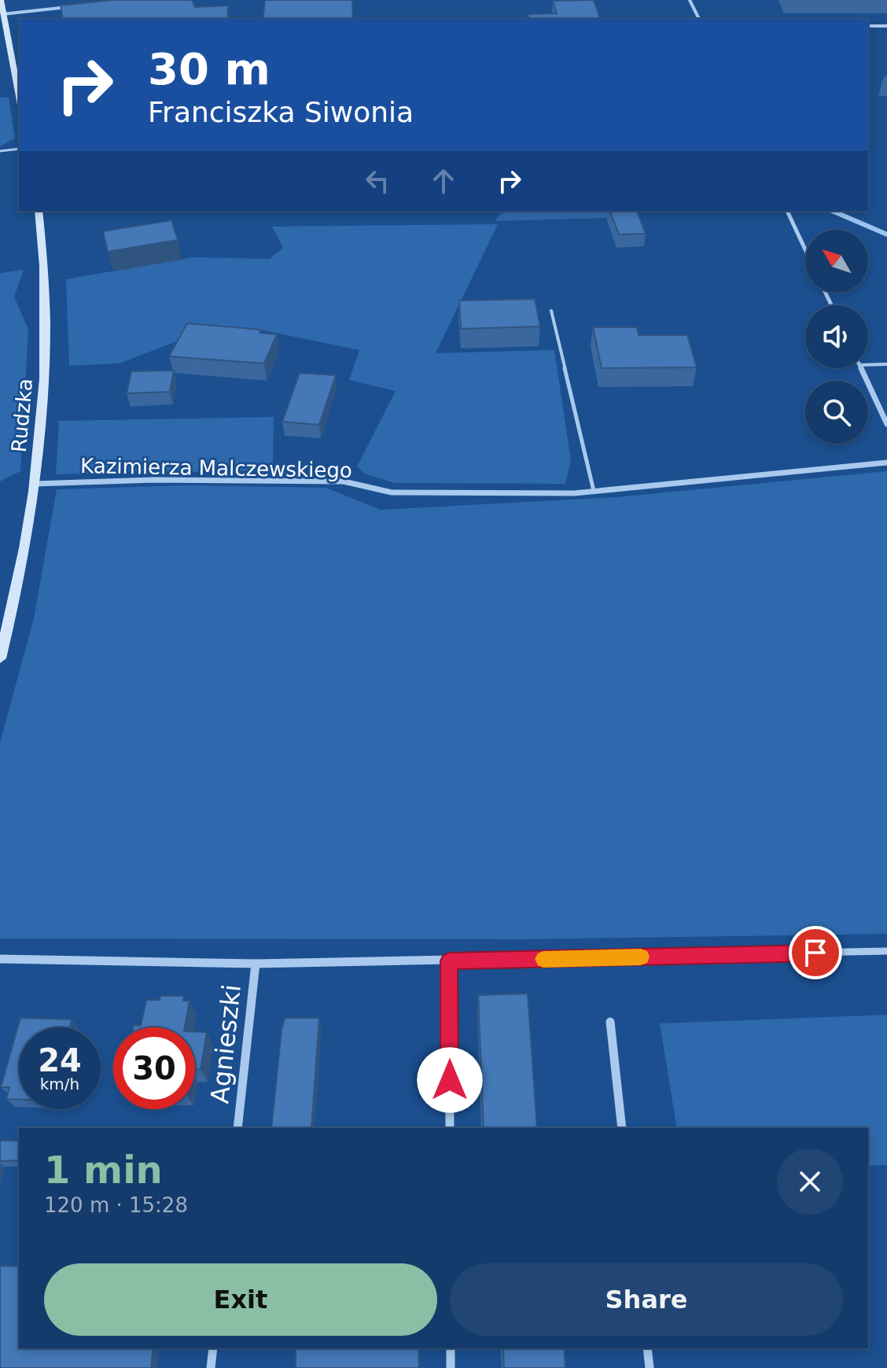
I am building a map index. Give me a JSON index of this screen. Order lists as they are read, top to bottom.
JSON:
{
  "streets": {
    "street": ["Rudzka", "Kazimierza Malczewskiego", "Agnieszki"]
  },
  "crossings": [
    ["Rudzka", "Kazimierza Malczewskiego"]
  ],
  "north": "top left",
  "page": {
    "turn": ["30 m", "Franciszka Siwonia"],
    "speed": "24 km/h",
    "limit": "30",
    "heading": ["1 min", "120 m · 15:28"],
    "buttons": ["Exit", "Share"]
  }
}
